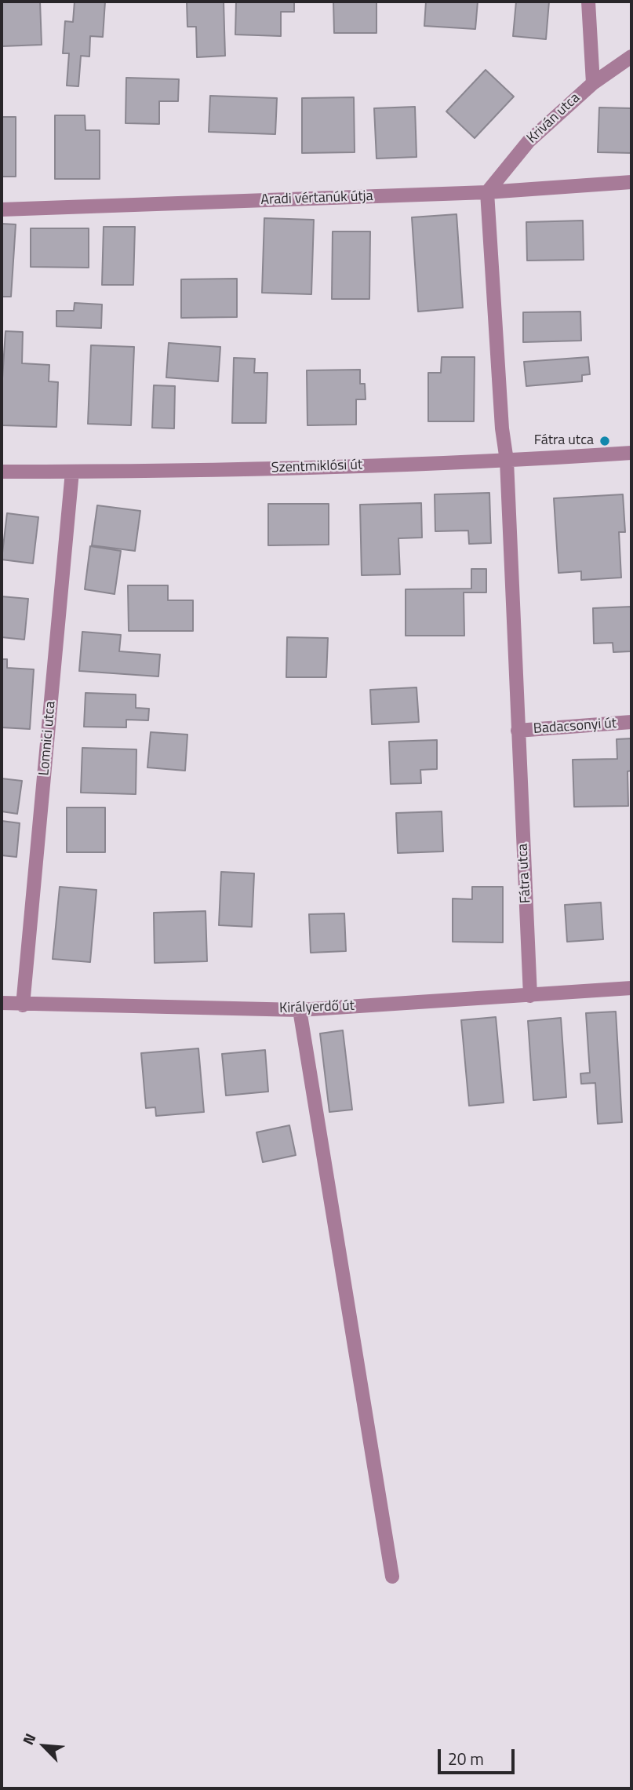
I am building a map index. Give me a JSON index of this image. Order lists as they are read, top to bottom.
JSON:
{
  "streets": {
    "street": [
      "Kriván utca",
      "Aradi vértanúk útja",
      "Szentmiklósi út",
      "Badacsonyi út",
      "Lomnici utca",
      "Fátra utca",
      "Királyerdő út"
    ]
  },
  "crossings": [
    ["Kriván utca", "Aradi vértanúk útja"],
    ["Kriván utca", "Fátra utca"],
    ["Aradi vértanúk útja", "Fátra utca"],
    ["Szentmiklósi út", "Lomnici utca"],
    ["Szentmiklósi út", "Fátra utca"],
    ["Badacsonyi út", "Fátra utca"],
    ["Lomnici utca", "Királyerdő út"],
    ["Fátra utca", "Királyerdő út"]
  ],
  "places": ["Fátra utca"],
  "scale_bar": "20 m",
  "north": "top left"
}
